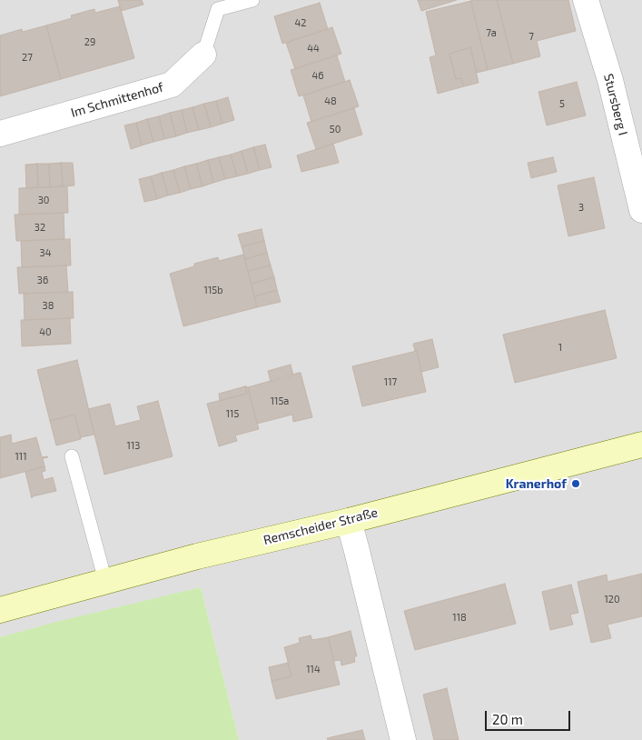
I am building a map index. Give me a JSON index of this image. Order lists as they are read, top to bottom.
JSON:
{
  "streets": {
    "main road": ["Remscheider Straße"],
    "street": ["Im Schmittenhof", "Stursberg I"]
  },
  "places": ["Kranerhof"],
  "house_numbers": [
    "42",
    "7a",
    "7",
    "29",
    "44",
    "27",
    "46",
    "48",
    "5",
    "50",
    "30",
    "3",
    "32",
    "34",
    "36",
    "115b",
    "38",
    "40",
    "1",
    "117",
    "115a",
    "115",
    "113",
    "111",
    "120",
    "118",
    "114"
  ],
  "scale_bar": "20 m"
}
